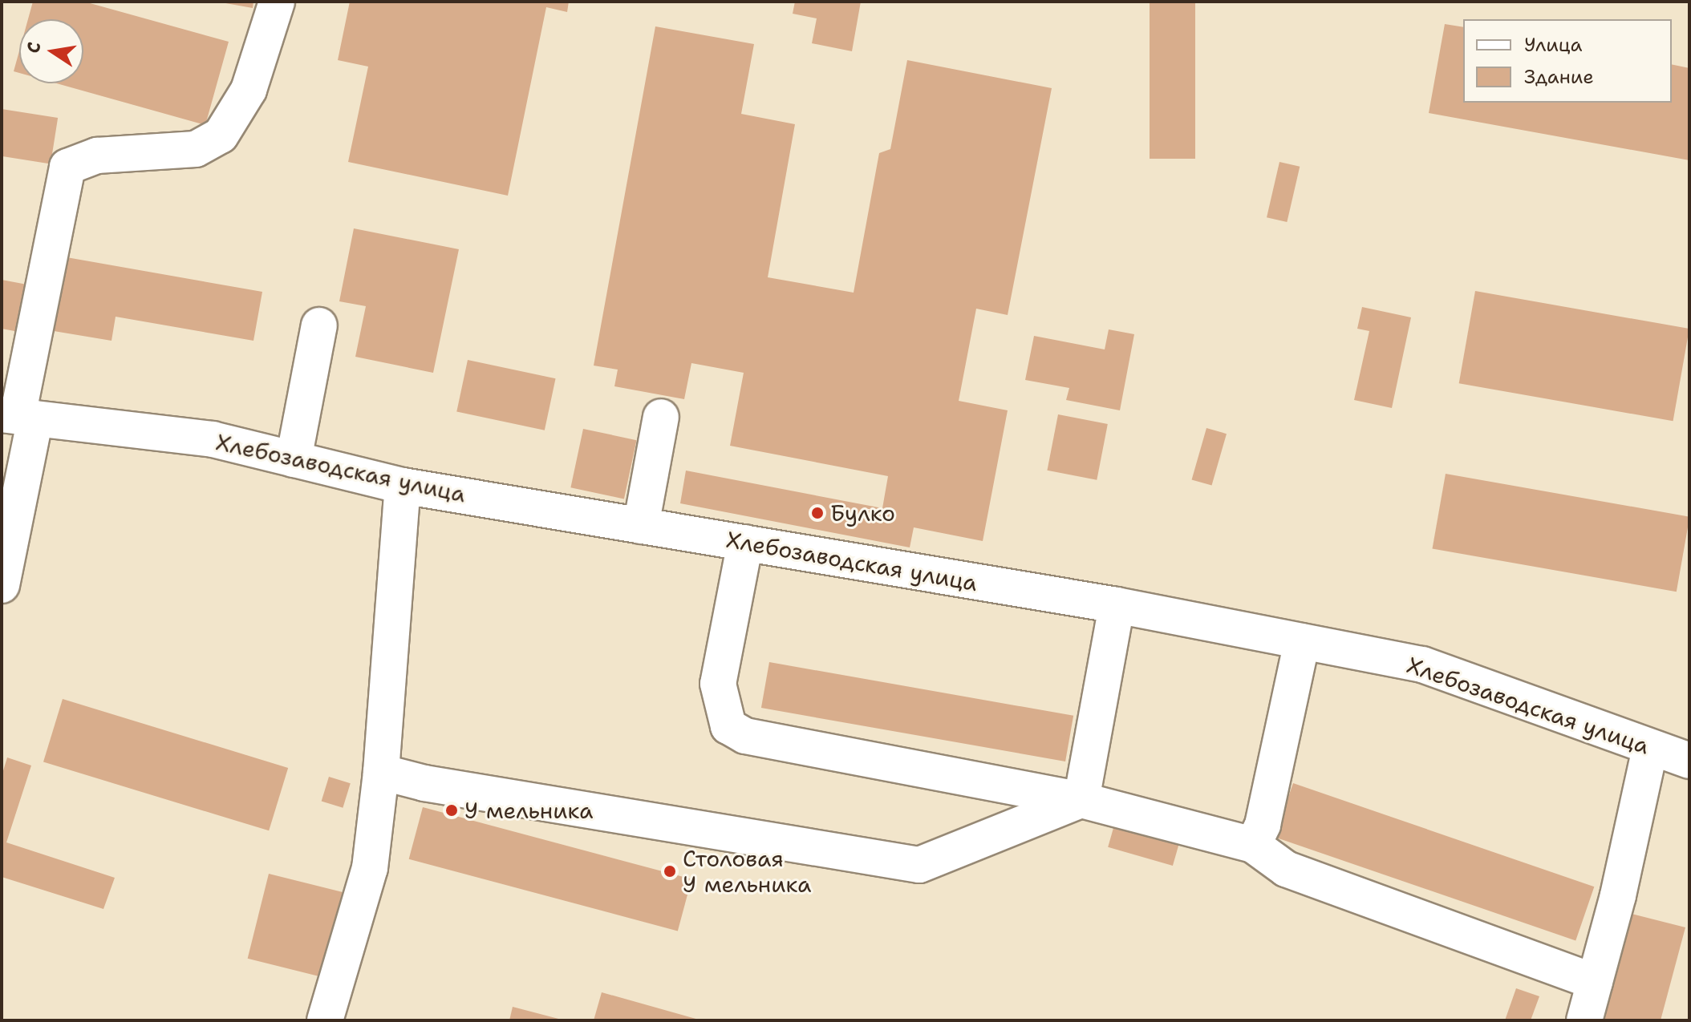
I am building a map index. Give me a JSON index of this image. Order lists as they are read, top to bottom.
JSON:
{
  "streets": {
    "street": ["Хлебозаводская улица"]
  },
  "places": ["Булко", "У мельника", "Столовая У мельника"],
  "legend": ["Улица", "Здание"],
  "north": "left"
}
